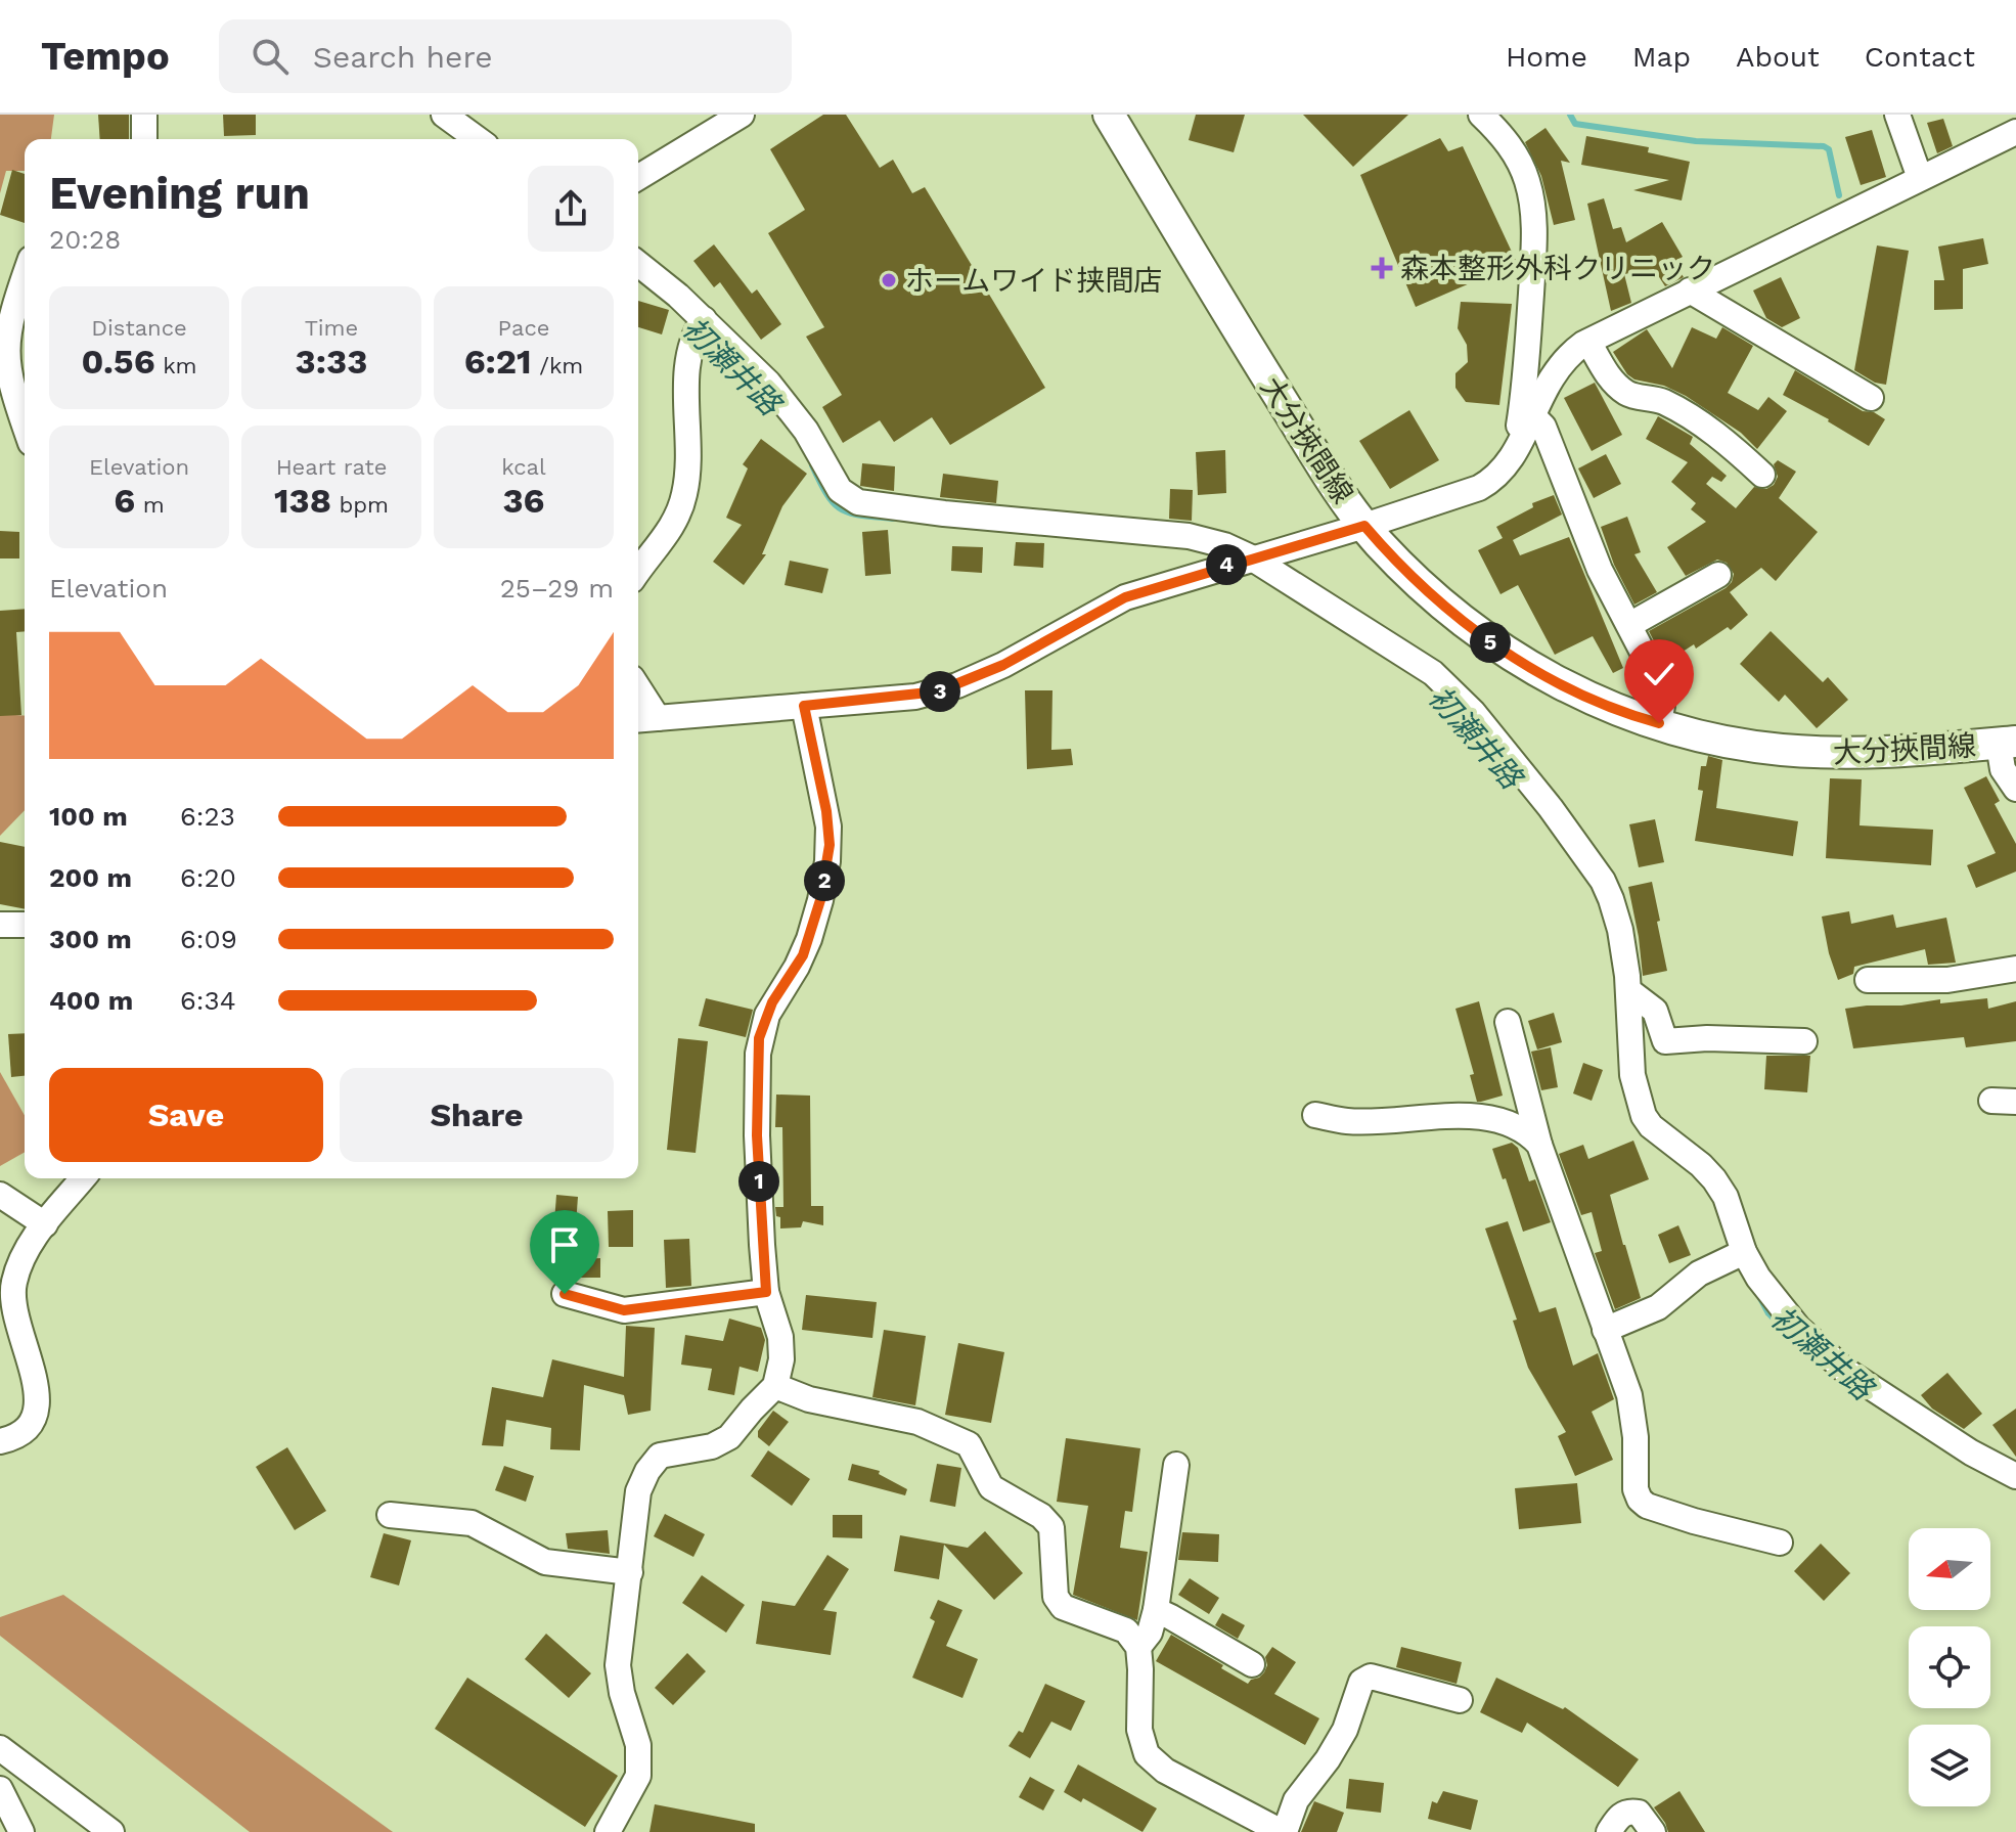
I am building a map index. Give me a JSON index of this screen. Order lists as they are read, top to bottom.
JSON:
{
  "streets": {
    "main road": ["大分挾間線"]
  },
  "water": ["初瀬井路"],
  "places": {
    "health": ["森本整形外科クリニック"],
    "other": ["ホームワイド挟間店"]
  },
  "north": "left",
  "page": {
    "header": "Tempo",
    "search": "Search here",
    "nav": [
      "Home",
      "Map",
      "About",
      "Contact"
    ],
    "heading": ["Evening run", "20:28"],
    "stats": [
      ["Distance", "0.56 km"],
      ["Time", "3:33"],
      ["Pace", "6:21 /km"],
      ["Elevation", "6 m"],
      ["Heart rate", "138 bpm"],
      ["kcal", "36"]
    ],
    "pins": [
      "4",
      "5",
      "3",
      "2",
      "1"
    ],
    "chart": ["Elevation", "25–29 m"],
    "list": [
      {
        "name": "100 m",
        "note": "6:23"
      },
      {
        "name": "200 m",
        "note": "6:20"
      },
      {
        "name": "300 m",
        "note": "6:09"
      },
      {
        "name": "400 m",
        "note": "6:34"
      }
    ],
    "buttons": ["Save", "Share"]
  }
}
